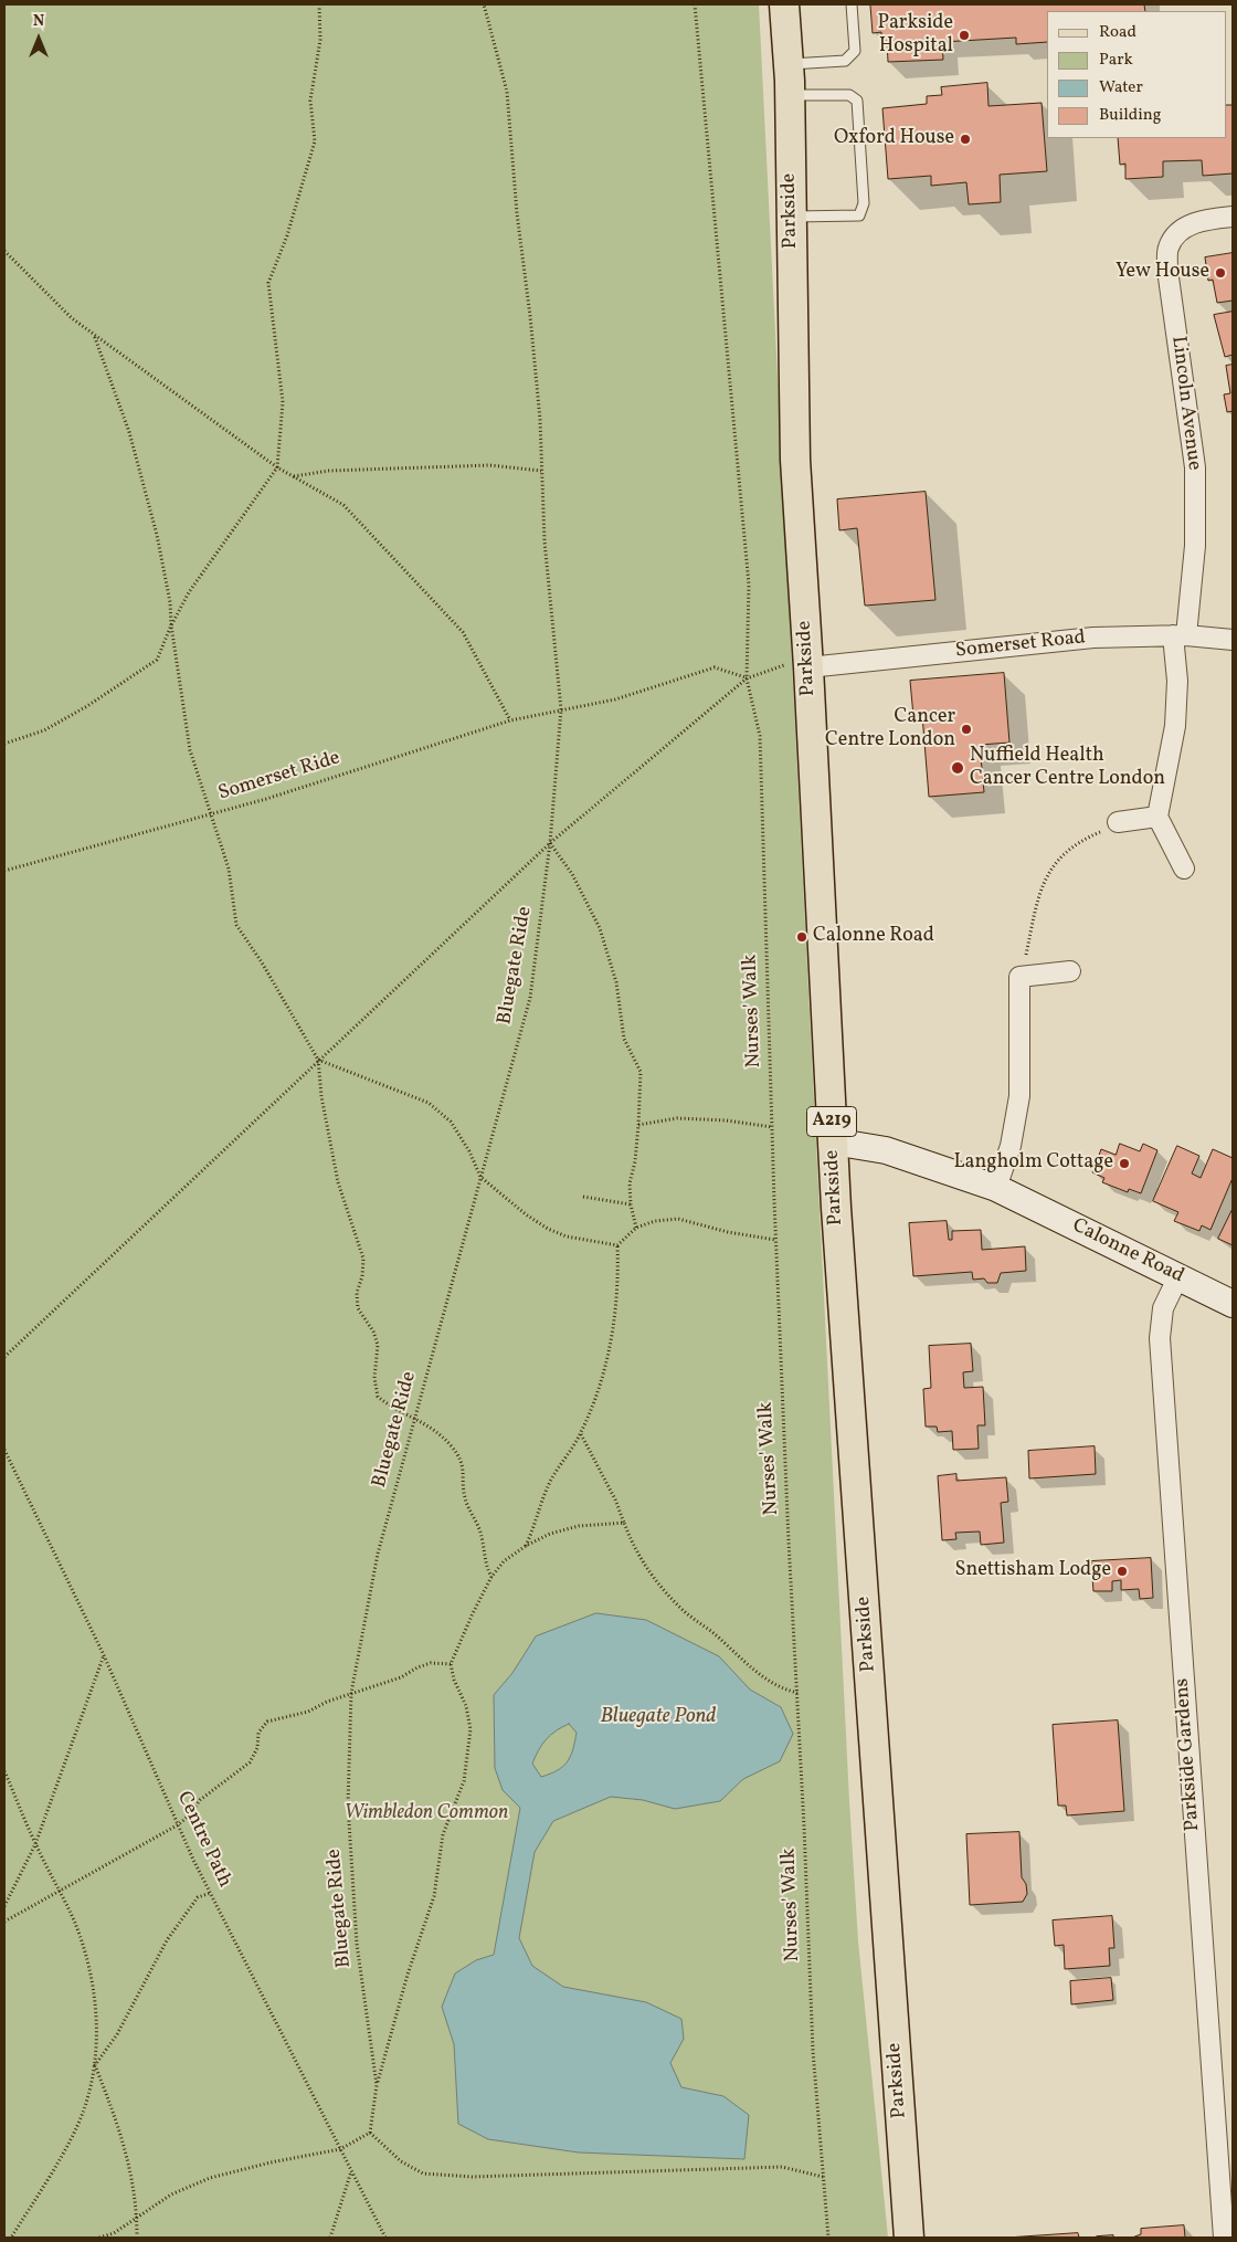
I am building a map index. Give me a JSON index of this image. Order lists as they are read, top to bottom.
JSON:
{
  "streets": {
    "main road": ["Parkside", "A219"],
    "street": [
      "Lincoln Avenue",
      "Somerset Road",
      "Calonne Road",
      "Parkside Gardens"
    ],
    "path": [
      "Somerset Ride",
      "Bluegate Ride",
      "Nurses' Walk",
      "Centre Path"
    ]
  },
  "crossings": [
    ["Parkside", "Somerset Road"],
    ["Parkside", "Calonne Road"],
    ["Lincoln Avenue", "Somerset Road"],
    ["Somerset Ride", "Bluegate Ride"],
    ["Somerset Ride", "Nurses' Walk"],
    ["Calonne Road", "Parkside Gardens"]
  ],
  "water": ["Bluegate Pond"],
  "parks": ["Wimbledon Common"],
  "places": [
    "Parkside Hospital",
    "Oxford House",
    "Yew House",
    "Cancer Centre London",
    "Nuffield Health Cancer Centre London",
    "Calonne Road",
    "Langholm Cottage",
    "Snettisham Lodge"
  ],
  "legend": [
    "Road",
    "Park",
    "Water",
    "Building"
  ],
  "north": "top"
}
